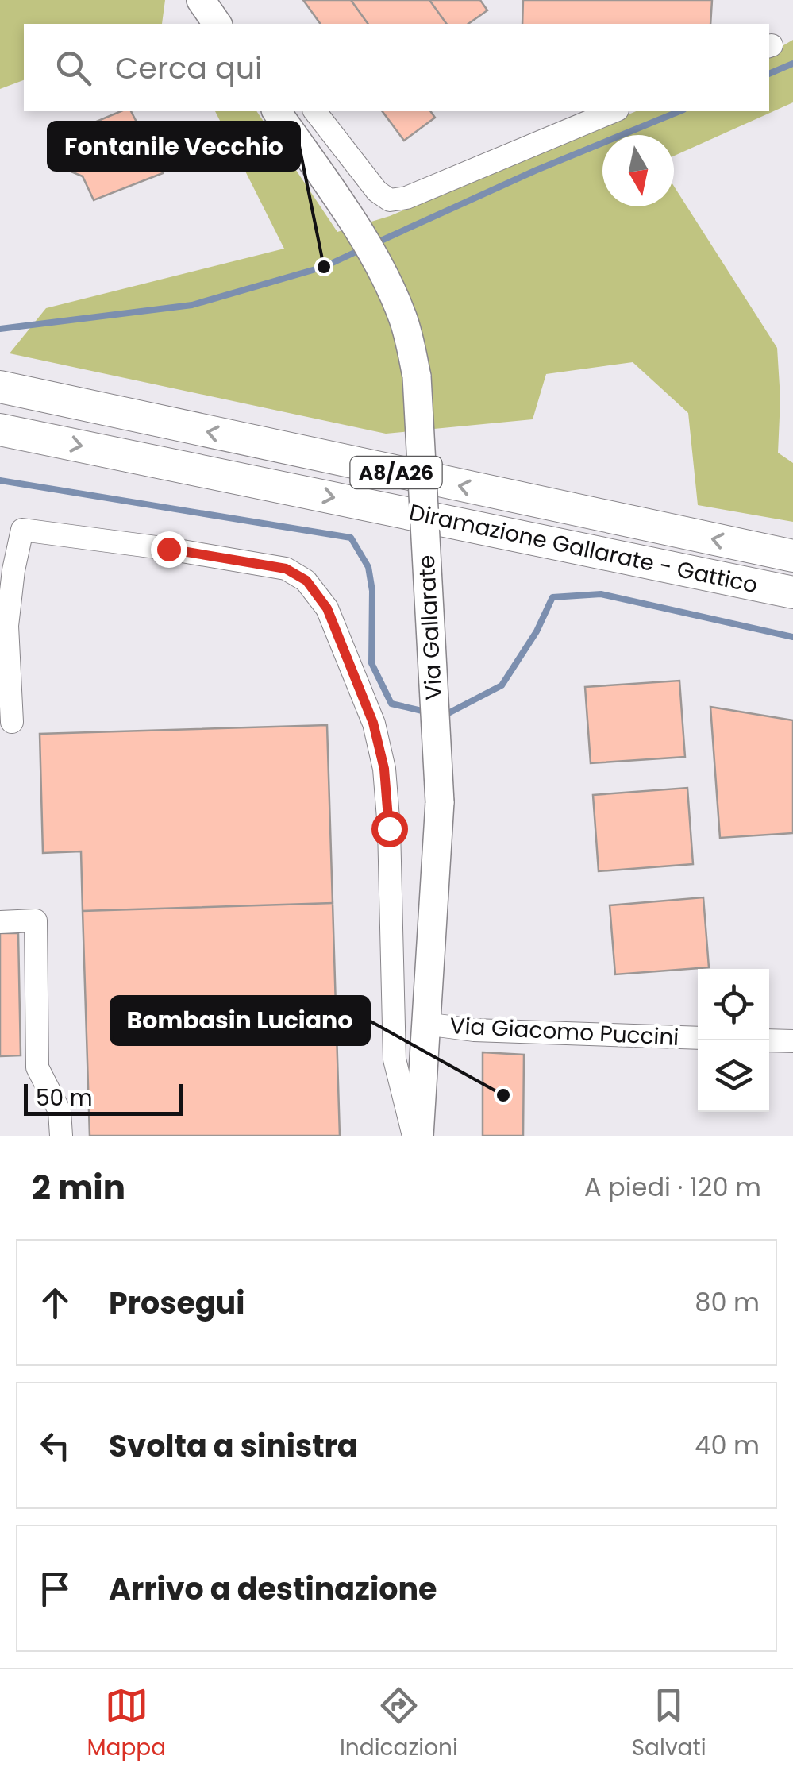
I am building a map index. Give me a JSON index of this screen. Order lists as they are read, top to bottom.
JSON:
{
  "streets": {
    "highway": ["A8/A26", "Diramazione Gallarate - Gattico"],
    "main road": ["Via Gallarate"],
    "street": ["Via Giacomo Puccini"]
  },
  "crossings": [
    ["Via Gallarate", "Via Giacomo Puccini"]
  ],
  "places": ["Fontanile Vecchio", "Bombasin Luciano"],
  "scale_bar": "50 m",
  "north": "bottom",
  "page": {
    "search": "Cerca qui",
    "scale": "50 m",
    "heading": ["2 min", "A piedi · 120 m"],
    "list": [
      ["Prosegui", "80 m"],
      ["Svolta a sinistra", "40 m"],
      "Arrivo a destinazione"
    ],
    "nav": ["Mappa", "Indicazioni", "Salvati"]
  }
}
